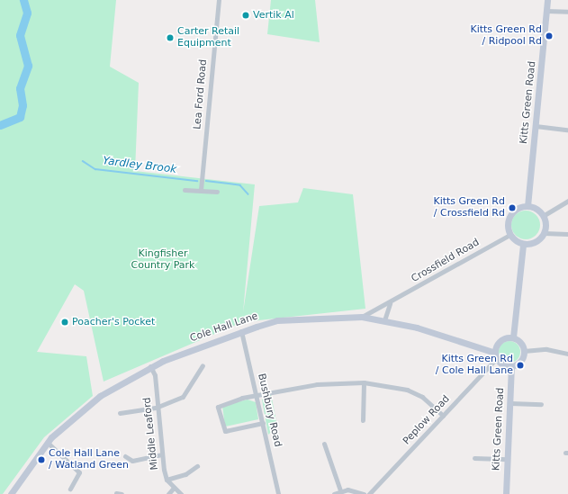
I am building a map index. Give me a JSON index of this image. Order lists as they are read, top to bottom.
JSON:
{
  "streets": {
    "street": [
      "Lea Ford Road",
      "Kitts Green Road",
      "Crossfield Road",
      "Cole Hall Lane",
      "Bushbury Road",
      "Peplow Road",
      "Middle Leaford"
    ]
  },
  "crossings": [
    ["Kitts Green Road", "Crossfield Road"],
    ["Kitts Green Road", "Cole Hall Lane"],
    ["Kitts Green Road", "Peplow Road"],
    ["Crossfield Road", "Cole Hall Lane"],
    ["Cole Hall Lane", "Bushbury Road"],
    ["Cole Hall Lane", "Peplow Road"],
    ["Cole Hall Lane", "Middle Leaford"]
  ],
  "water": ["Yardley Brook"],
  "parks": ["Kingfisher Country Park"],
  "places": [
    "Vertik Al",
    "Kitts Green Rd / Ridpool Rd",
    "Carter Retail Equipment",
    "Kitts Green Rd / Crossfield Rd",
    "Poacher's Pocket",
    "Kitts Green Rd / Cole Hall Lane",
    "Cole Hall Lane / Watland Green"
  ]
}
